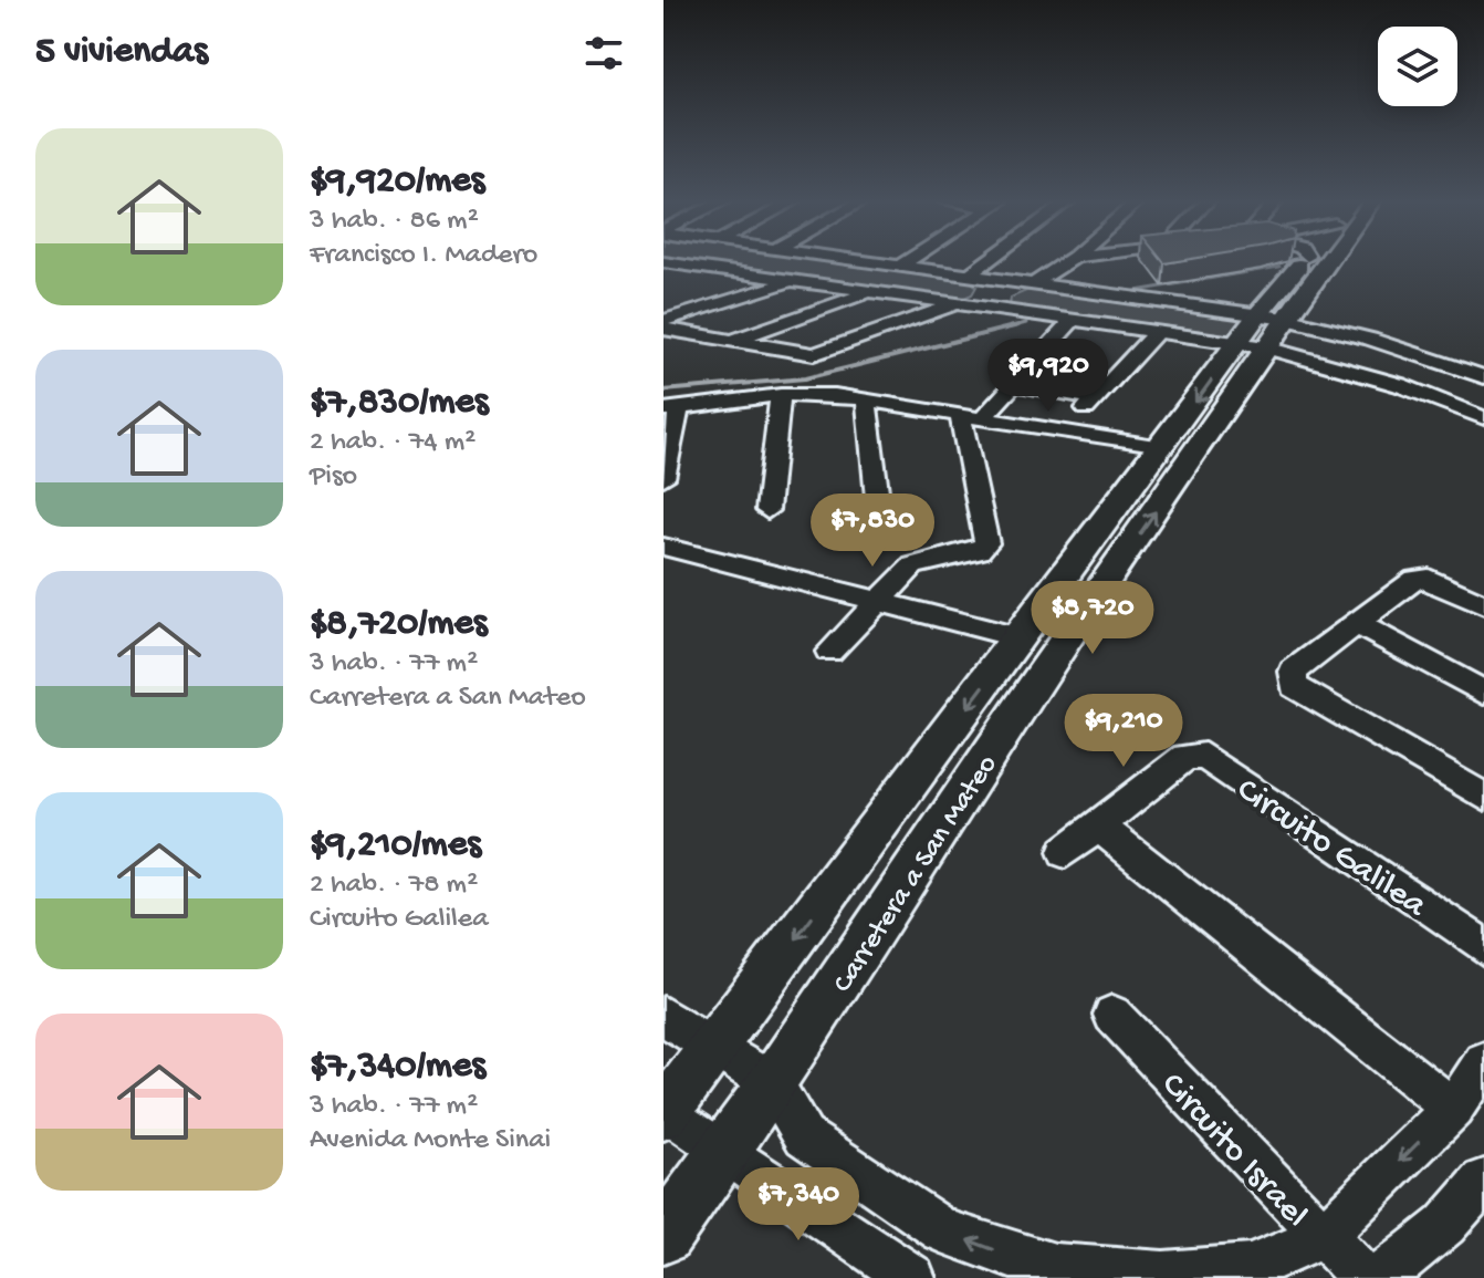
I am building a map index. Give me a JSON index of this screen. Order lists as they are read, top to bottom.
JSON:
{
  "streets": {
    "main road": ["Carretera a San Mateo"],
    "street": ["Circuito Galilea", "Circuito Israel"]
  },
  "page": {
    "heading": "5 viviendas",
    "list": [
      {
        "name": "$9,920/mes",
        "note": "3 hab. · 86 m² · Francisco I. Madero"
      },
      {
        "name": "$7,830/mes",
        "note": "2 hab. · 74 m² · Piso"
      },
      {
        "name": "$8,720/mes",
        "note": "3 hab. · 77 m² · Carretera a San Mateo"
      },
      {
        "name": "$9,210/mes",
        "note": "2 hab. · 78 m² · Circuito Galilea"
      },
      {
        "name": "$7,340/mes",
        "note": "3 hab. · 77 m² · Avenida Monte Sinai"
      }
    ],
    "price": [
      "$9,920",
      "$7,830",
      "$8,720",
      "$9,210",
      "$7,340"
    ]
  }
}
